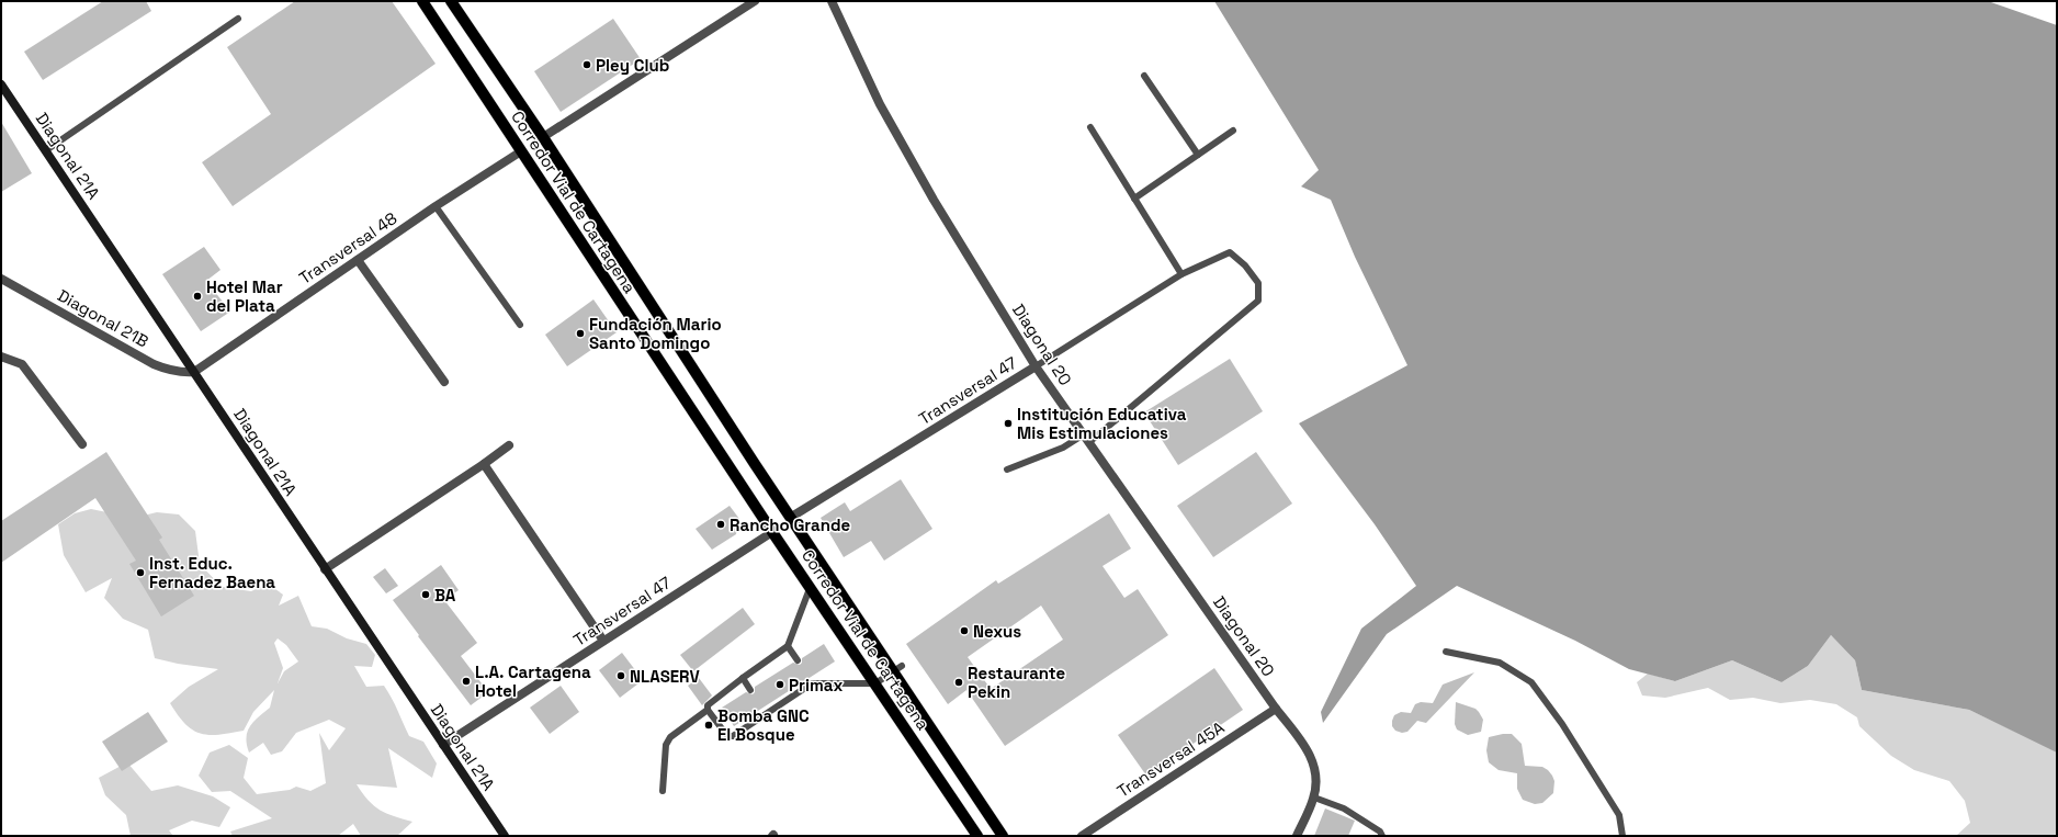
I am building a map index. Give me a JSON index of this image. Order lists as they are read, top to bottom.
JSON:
{
  "streets": {
    "main road": ["Corredor Vial de Cartagena"],
    "street": [
      "Diagonal 21A",
      "Transversal 48",
      "Diagonal 21B",
      "Diagonal 20",
      "Transversal 47",
      "Transversal 45A"
    ]
  },
  "crossings": [
    ["Diagonal 21A", "Transversal 48"],
    ["Diagonal 21A", "Diagonal 21B"],
    ["Diagonal 21A", "Transversal 47"],
    ["Corredor Vial de Cartagena", "Transversal 48"],
    ["Corredor Vial de Cartagena", "Transversal 47"],
    ["Transversal 48", "Diagonal 21B"],
    ["Diagonal 20", "Transversal 47"],
    ["Diagonal 20", "Transversal 45A"]
  ],
  "places": [
    "Pley Club",
    "Hotel Mar del Plata",
    "Fundación Mario Santo Domingo",
    "Institución Educativa Mis Estimulaciones",
    "Rancho Grande",
    "Inst. Educ. Fernadez Baena",
    "BA",
    "Nexus",
    "NLASERV",
    "L.A. Cartagena Hotel",
    "Restaurante Pekin",
    "Primax",
    "Bomba GNC El Bosque"
  ]
}
